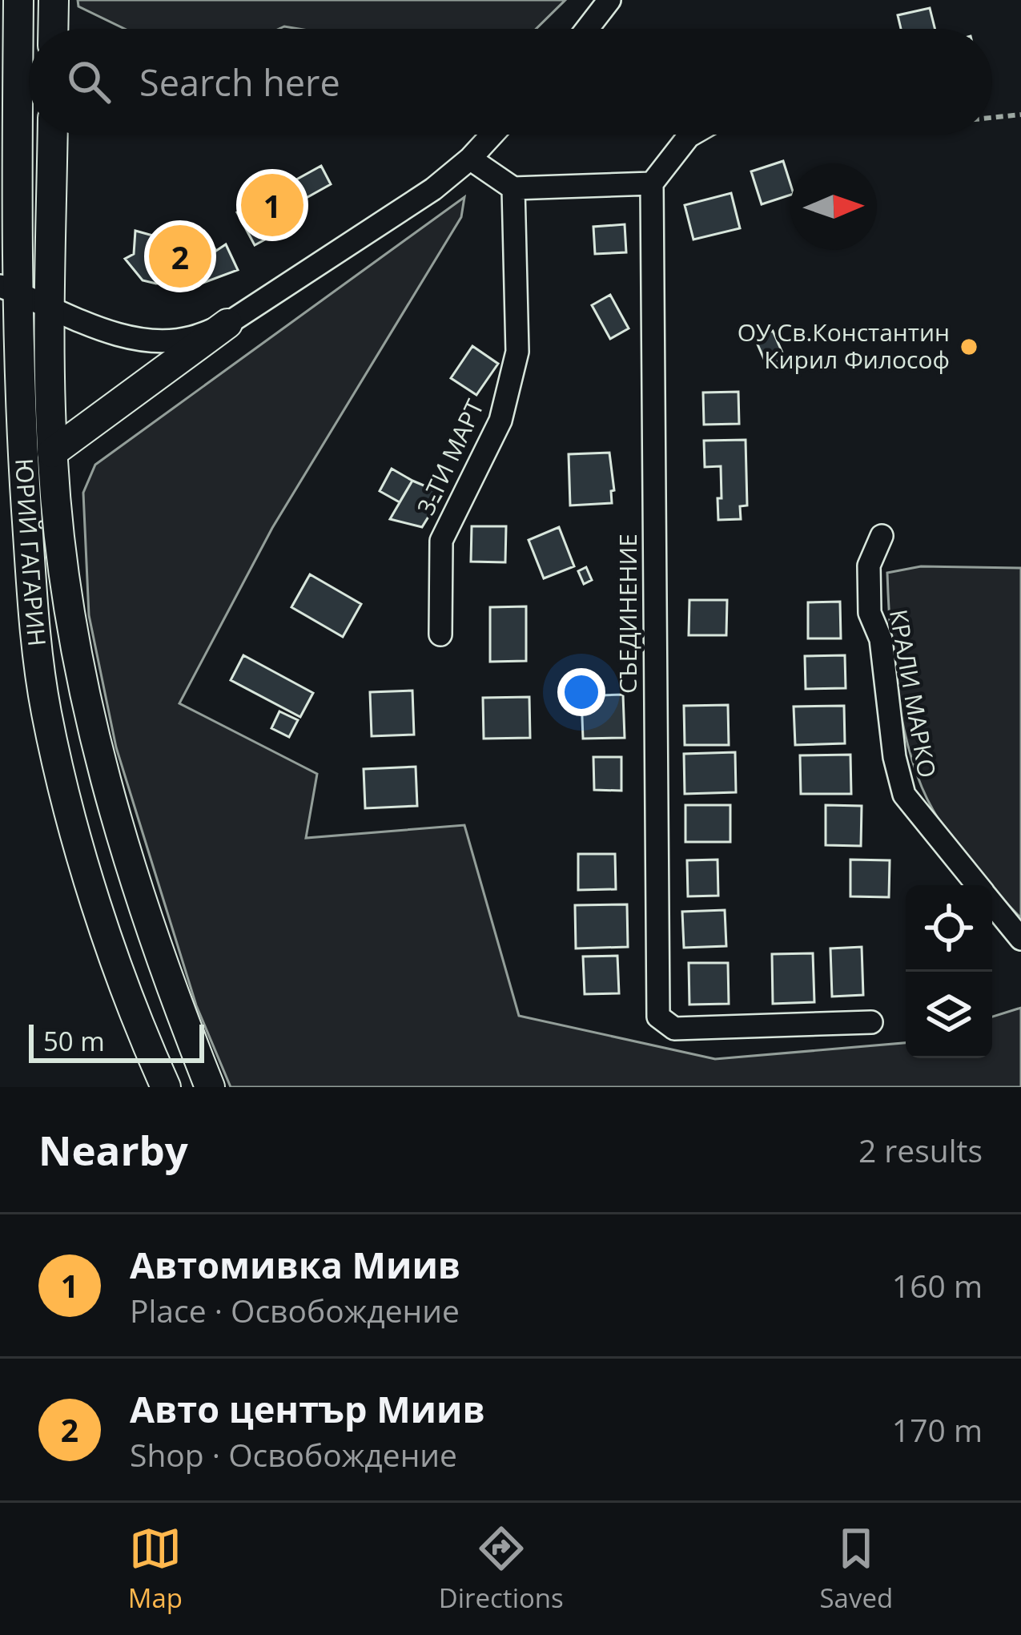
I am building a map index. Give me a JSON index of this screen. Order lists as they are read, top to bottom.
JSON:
{
  "streets": {
    "street": [
      "3-ТИ МАРТ",
      "ЮРИЙ ГАГАРИН",
      "СЪЕДИНЕНИЕ",
      "КРАЛИ МАРКО"
    ]
  },
  "places": ["ОУ Св.Константин Кирил Философ"],
  "scale_bar": "50 m",
  "north": "right",
  "page": {
    "search": "Search here",
    "pins": ["1", "2"],
    "scale": "50 m",
    "heading": ["Nearby", "2 results"],
    "list": [
      {
        "mark": "1",
        "name": "Автомивка Миив",
        "note": "Place · Освобождение",
        "value": "160 m"
      },
      {
        "mark": "2",
        "name": "Авто център Миив",
        "note": "Shop · Освобождение",
        "value": "170 m"
      }
    ],
    "nav": ["Map", "Directions", "Saved"]
  }
}
